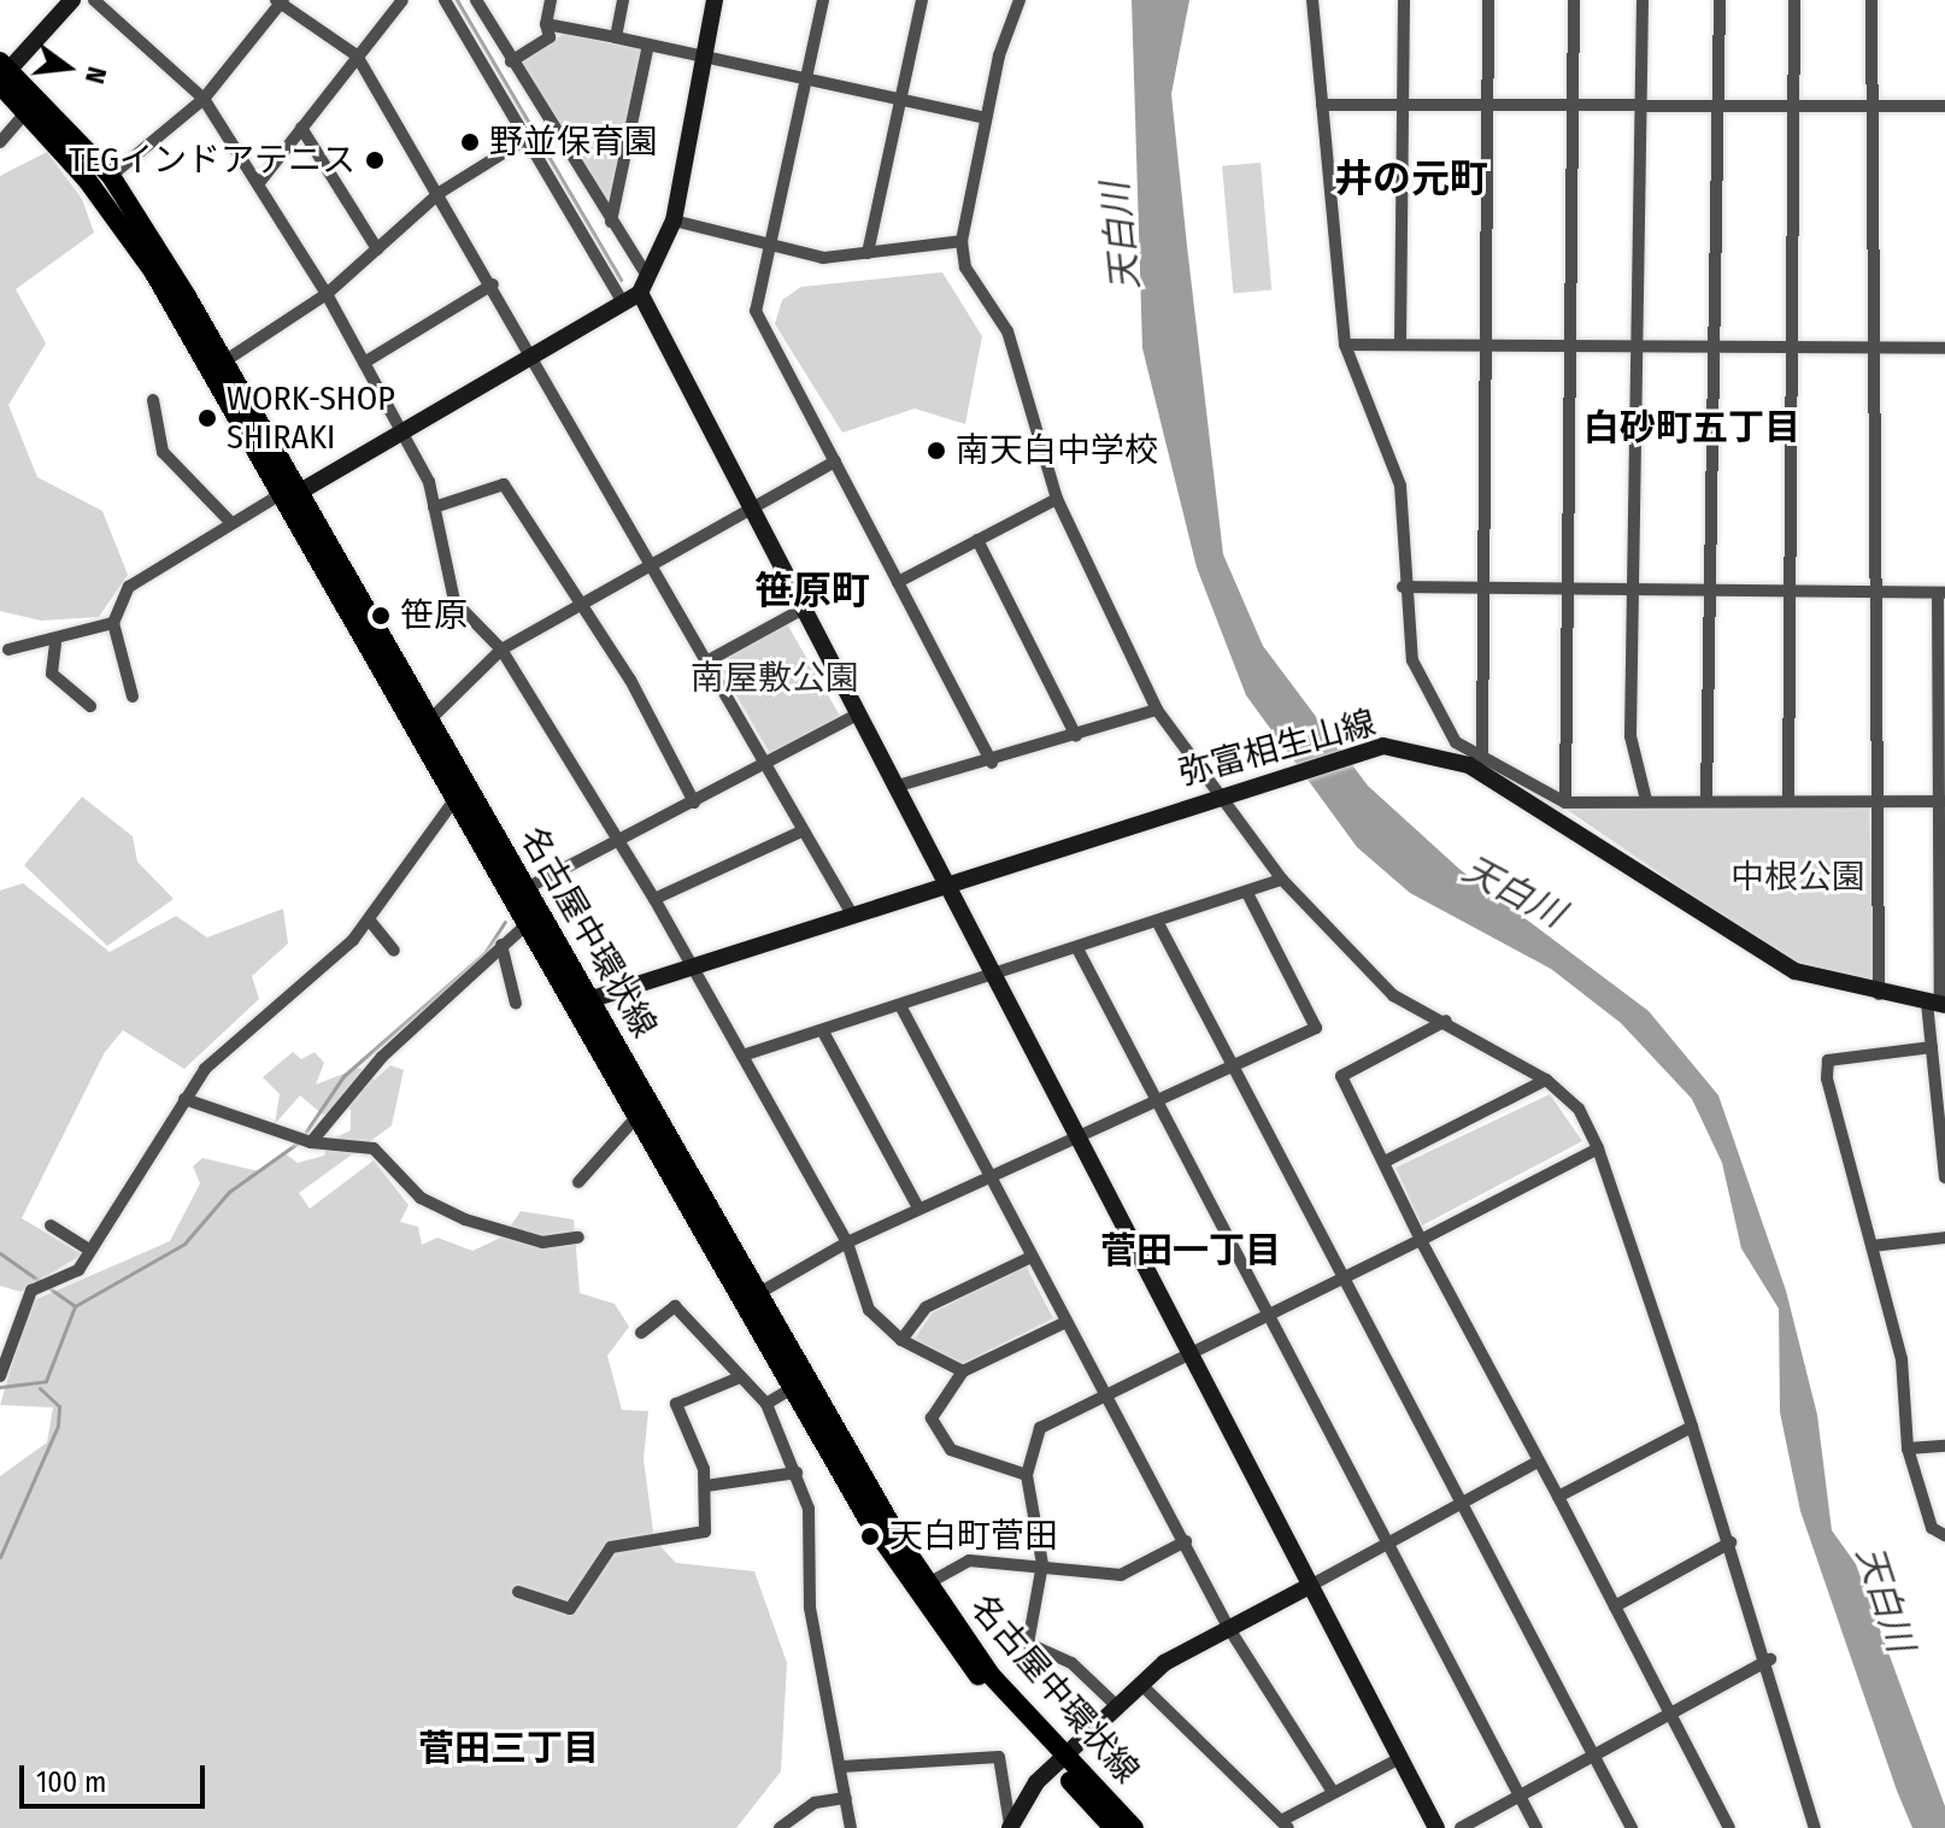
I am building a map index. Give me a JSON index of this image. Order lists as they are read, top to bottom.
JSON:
{
  "streets": {
    "main road": ["名古屋中環状線"],
    "street": ["弥富相生山線"]
  },
  "crossings": [
    ["弥富相生山線", "名古屋中環状線"]
  ],
  "districts": [
    "井の元町",
    "白砂町五丁目",
    "笹原町",
    "菅田一丁目",
    "菅田三丁目"
  ],
  "water": ["天白川"],
  "parks": ["南屋敷公園", "中根公園"],
  "places": [
    "野並保育園",
    "TEGインドアテニス",
    "WORK-SHOP SHIRAKI",
    "南天白中学校",
    "笹原",
    "天白町菅田"
  ],
  "scale_bar": "100 m",
  "north": "right"
}
